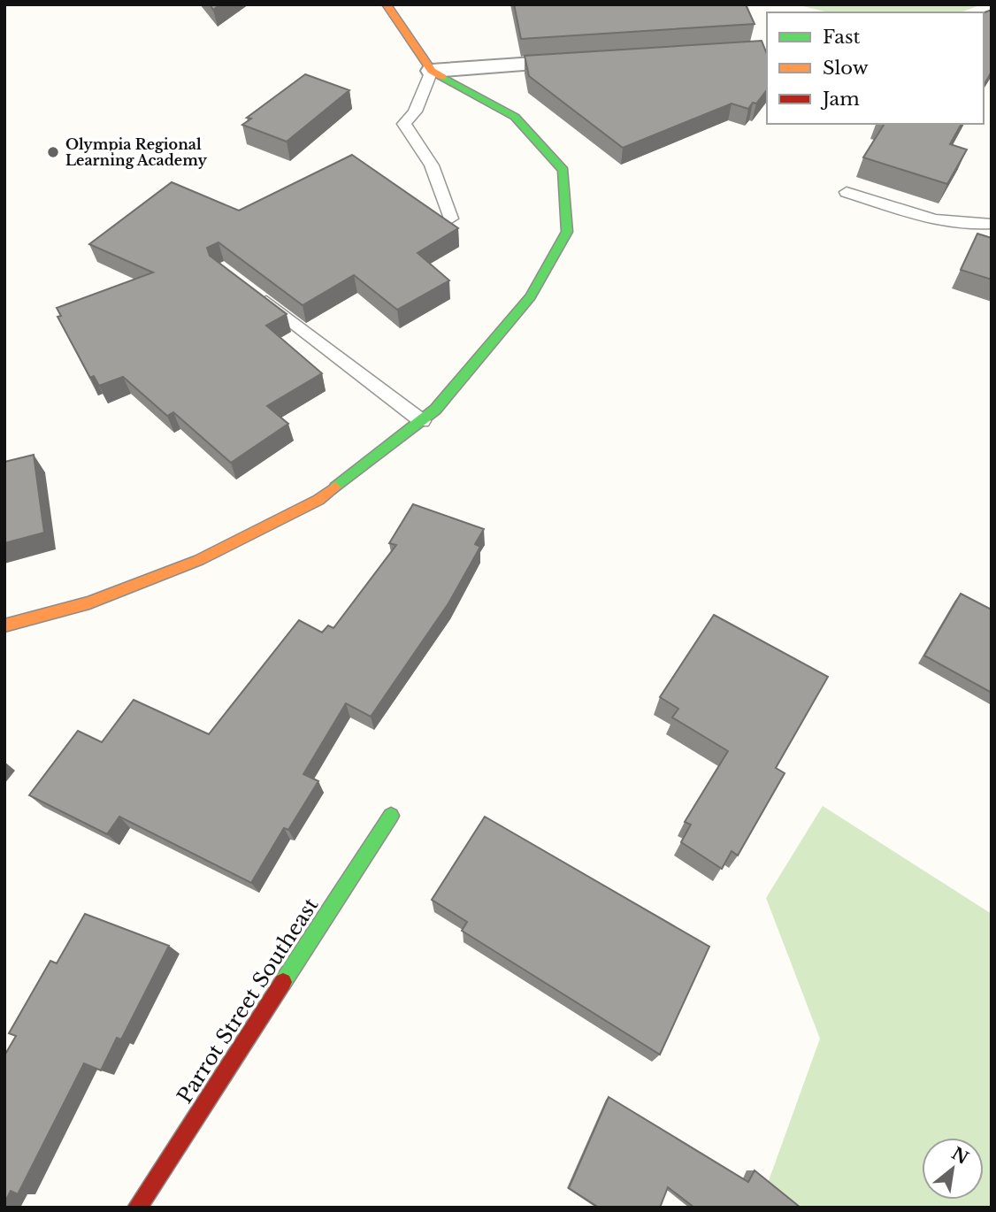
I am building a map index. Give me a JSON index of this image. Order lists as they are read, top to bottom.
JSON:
{
  "streets": {
    "street": ["Parrot Street Southeast"]
  },
  "places": ["Olympia Regional Learning Academy"],
  "legend": ["Fast", "Slow", "Jam"],
  "north": "top right"
}
